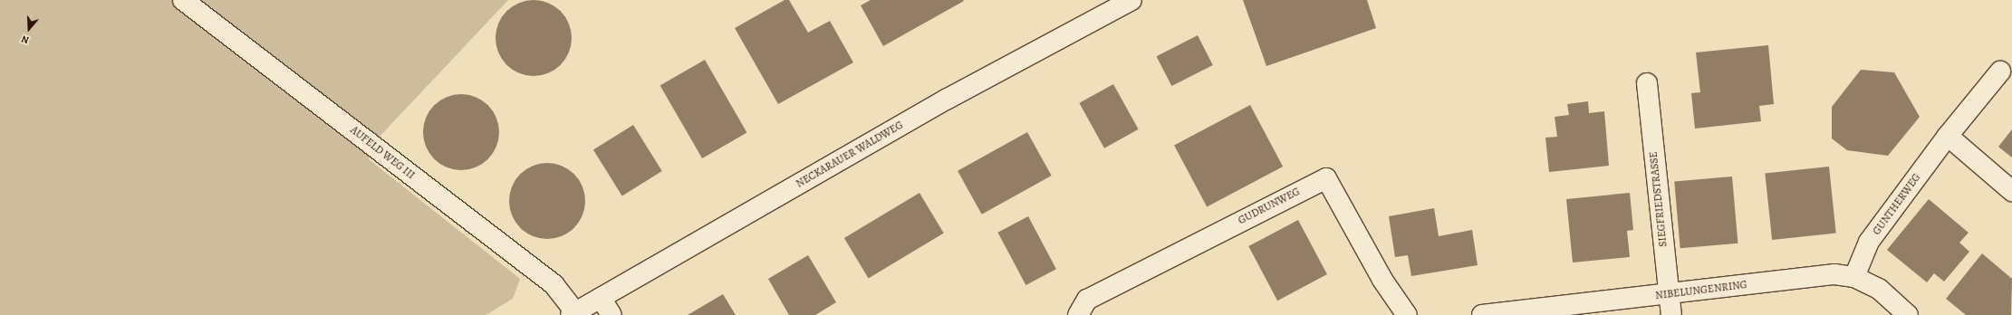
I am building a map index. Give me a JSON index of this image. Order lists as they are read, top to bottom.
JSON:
{
  "streets": {
    "street": [
      "AUFELD WEG III",
      "NECKARAUER WALDWEG",
      "SIEGFRIEDSTRASSE",
      "GUNTHERWEG",
      "GUDRUNWEG",
      "NIBELUNGENRING"
    ]
  },
  "crossings": [
    ["AUFELD WEG III", "NECKARAUER WALDWEG"],
    ["SIEGFRIEDSTRASSE", "NIBELUNGENRING"],
    ["GUNTHERWEG", "NIBELUNGENRING"]
  ],
  "north": "bottom"
}
